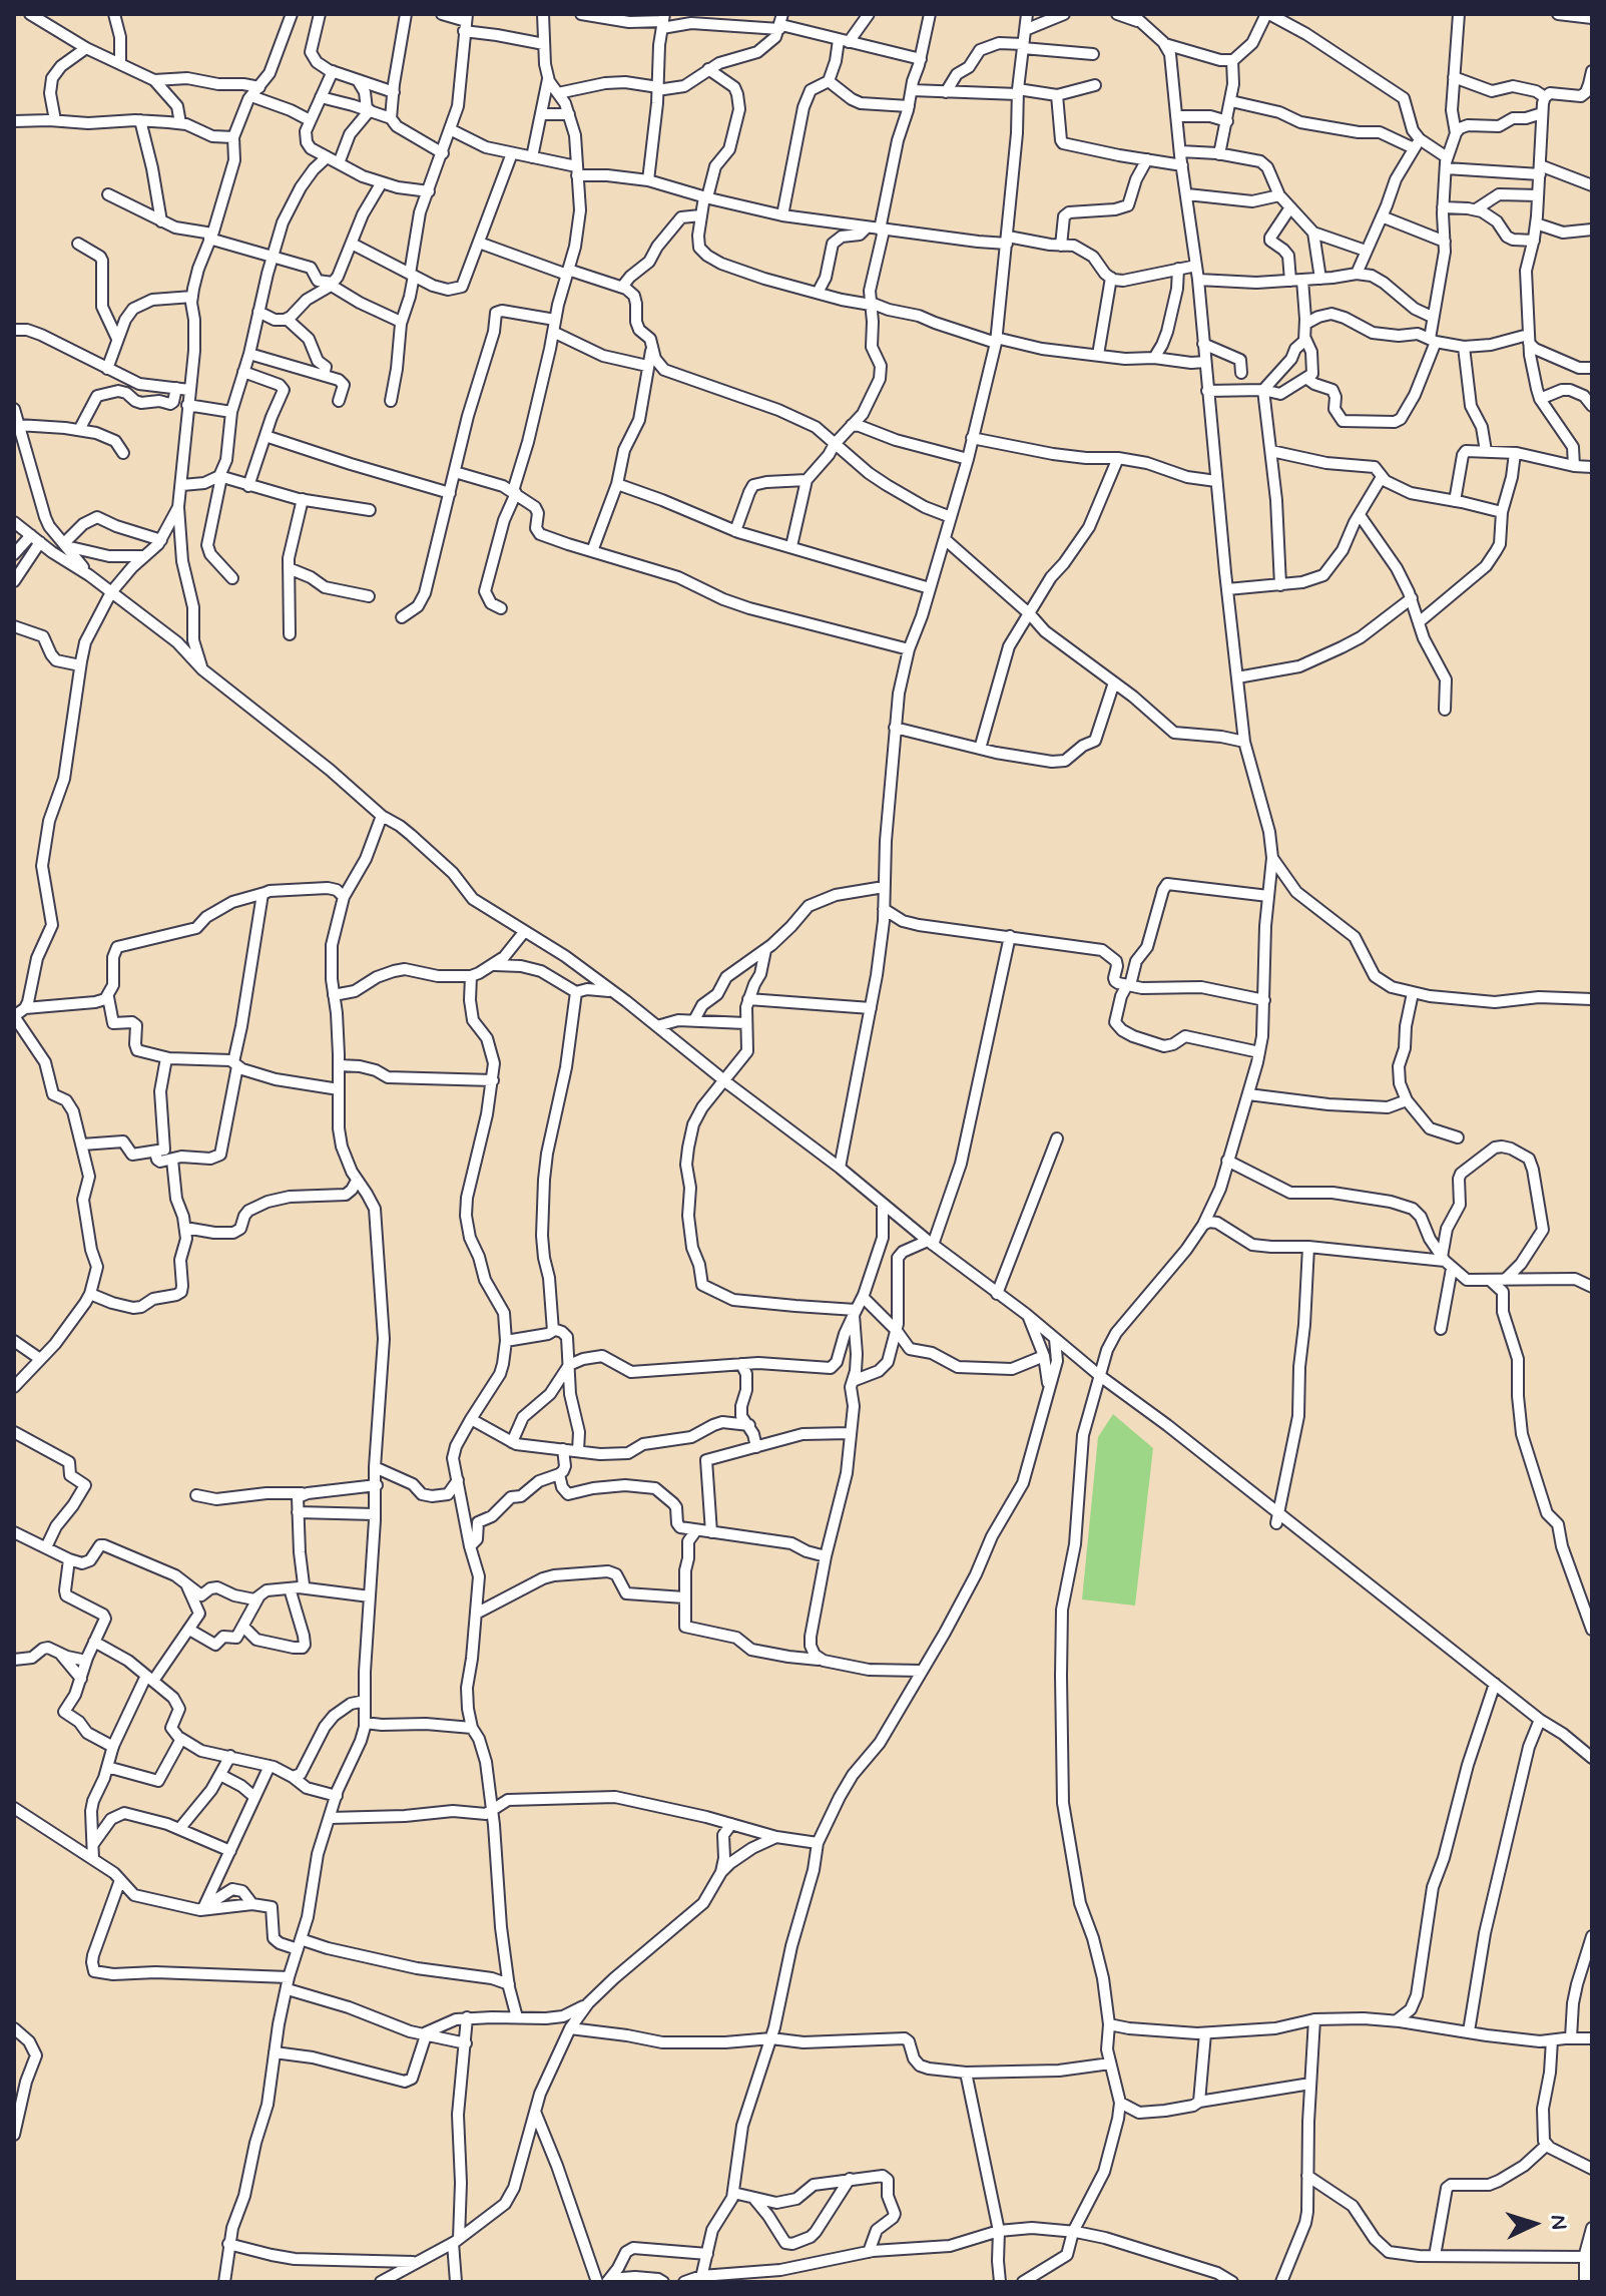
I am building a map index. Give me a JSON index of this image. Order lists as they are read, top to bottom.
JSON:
{
  "north": "right"
}
